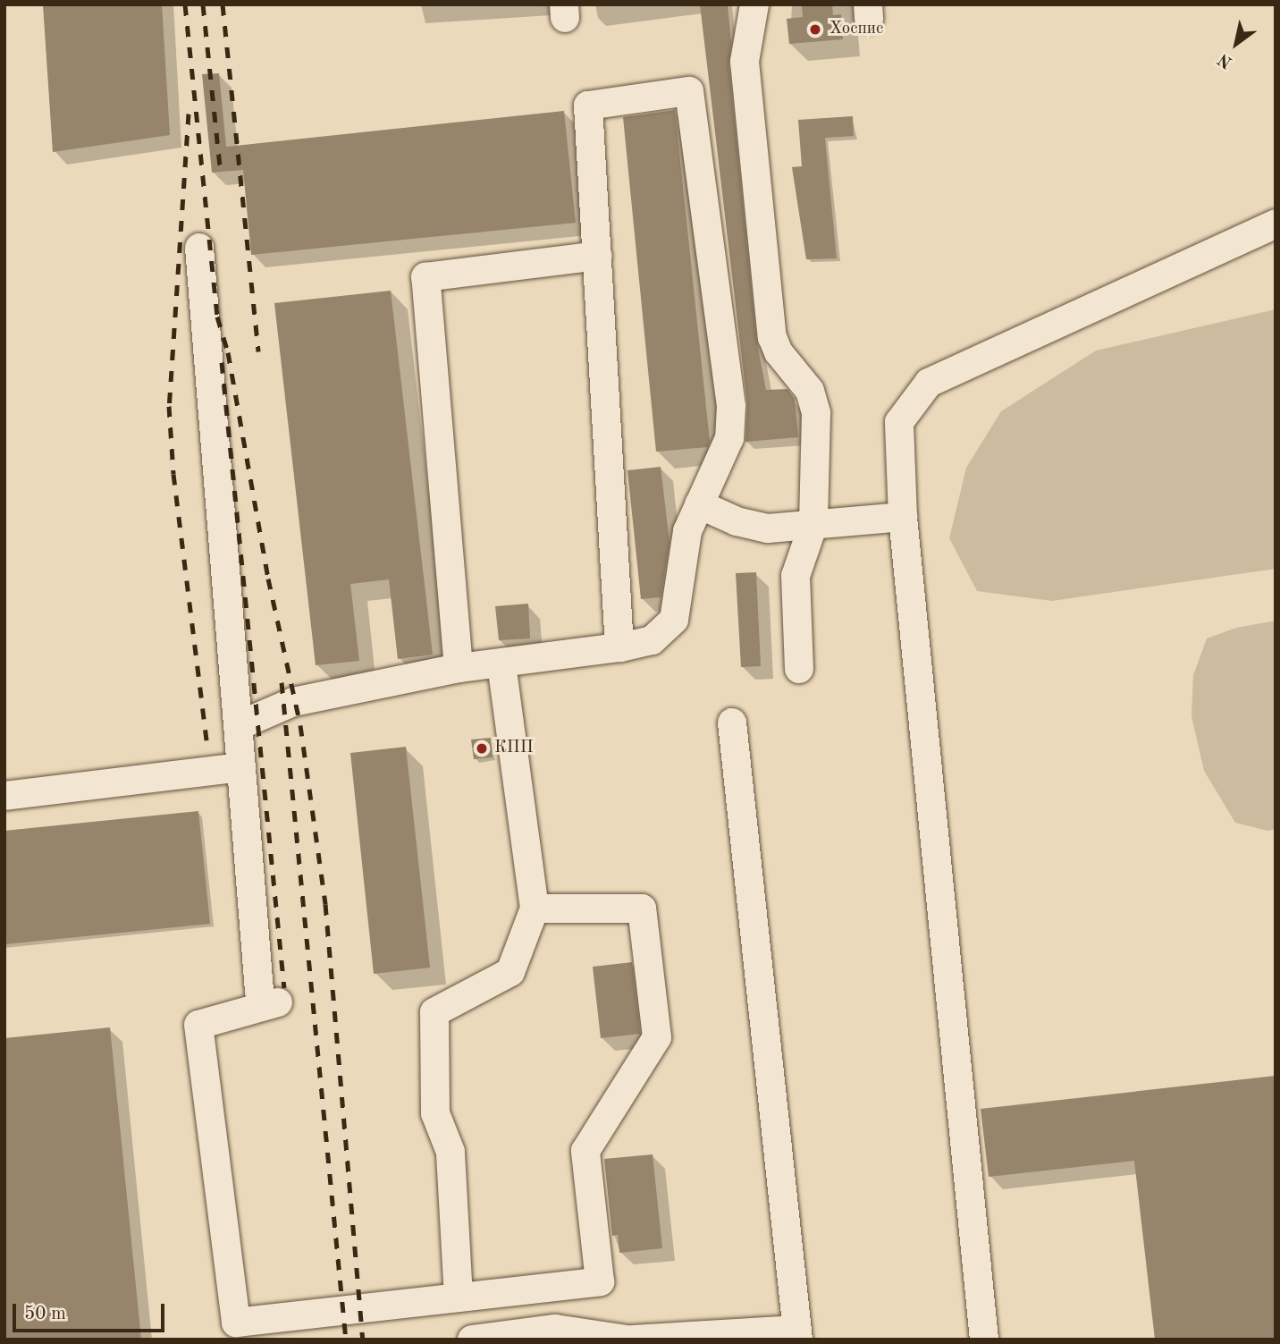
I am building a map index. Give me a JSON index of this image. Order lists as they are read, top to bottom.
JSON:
{
  "places": ["Хоспис", "КПП"],
  "scale_bar": "50 m",
  "north": "bottom left"
}
